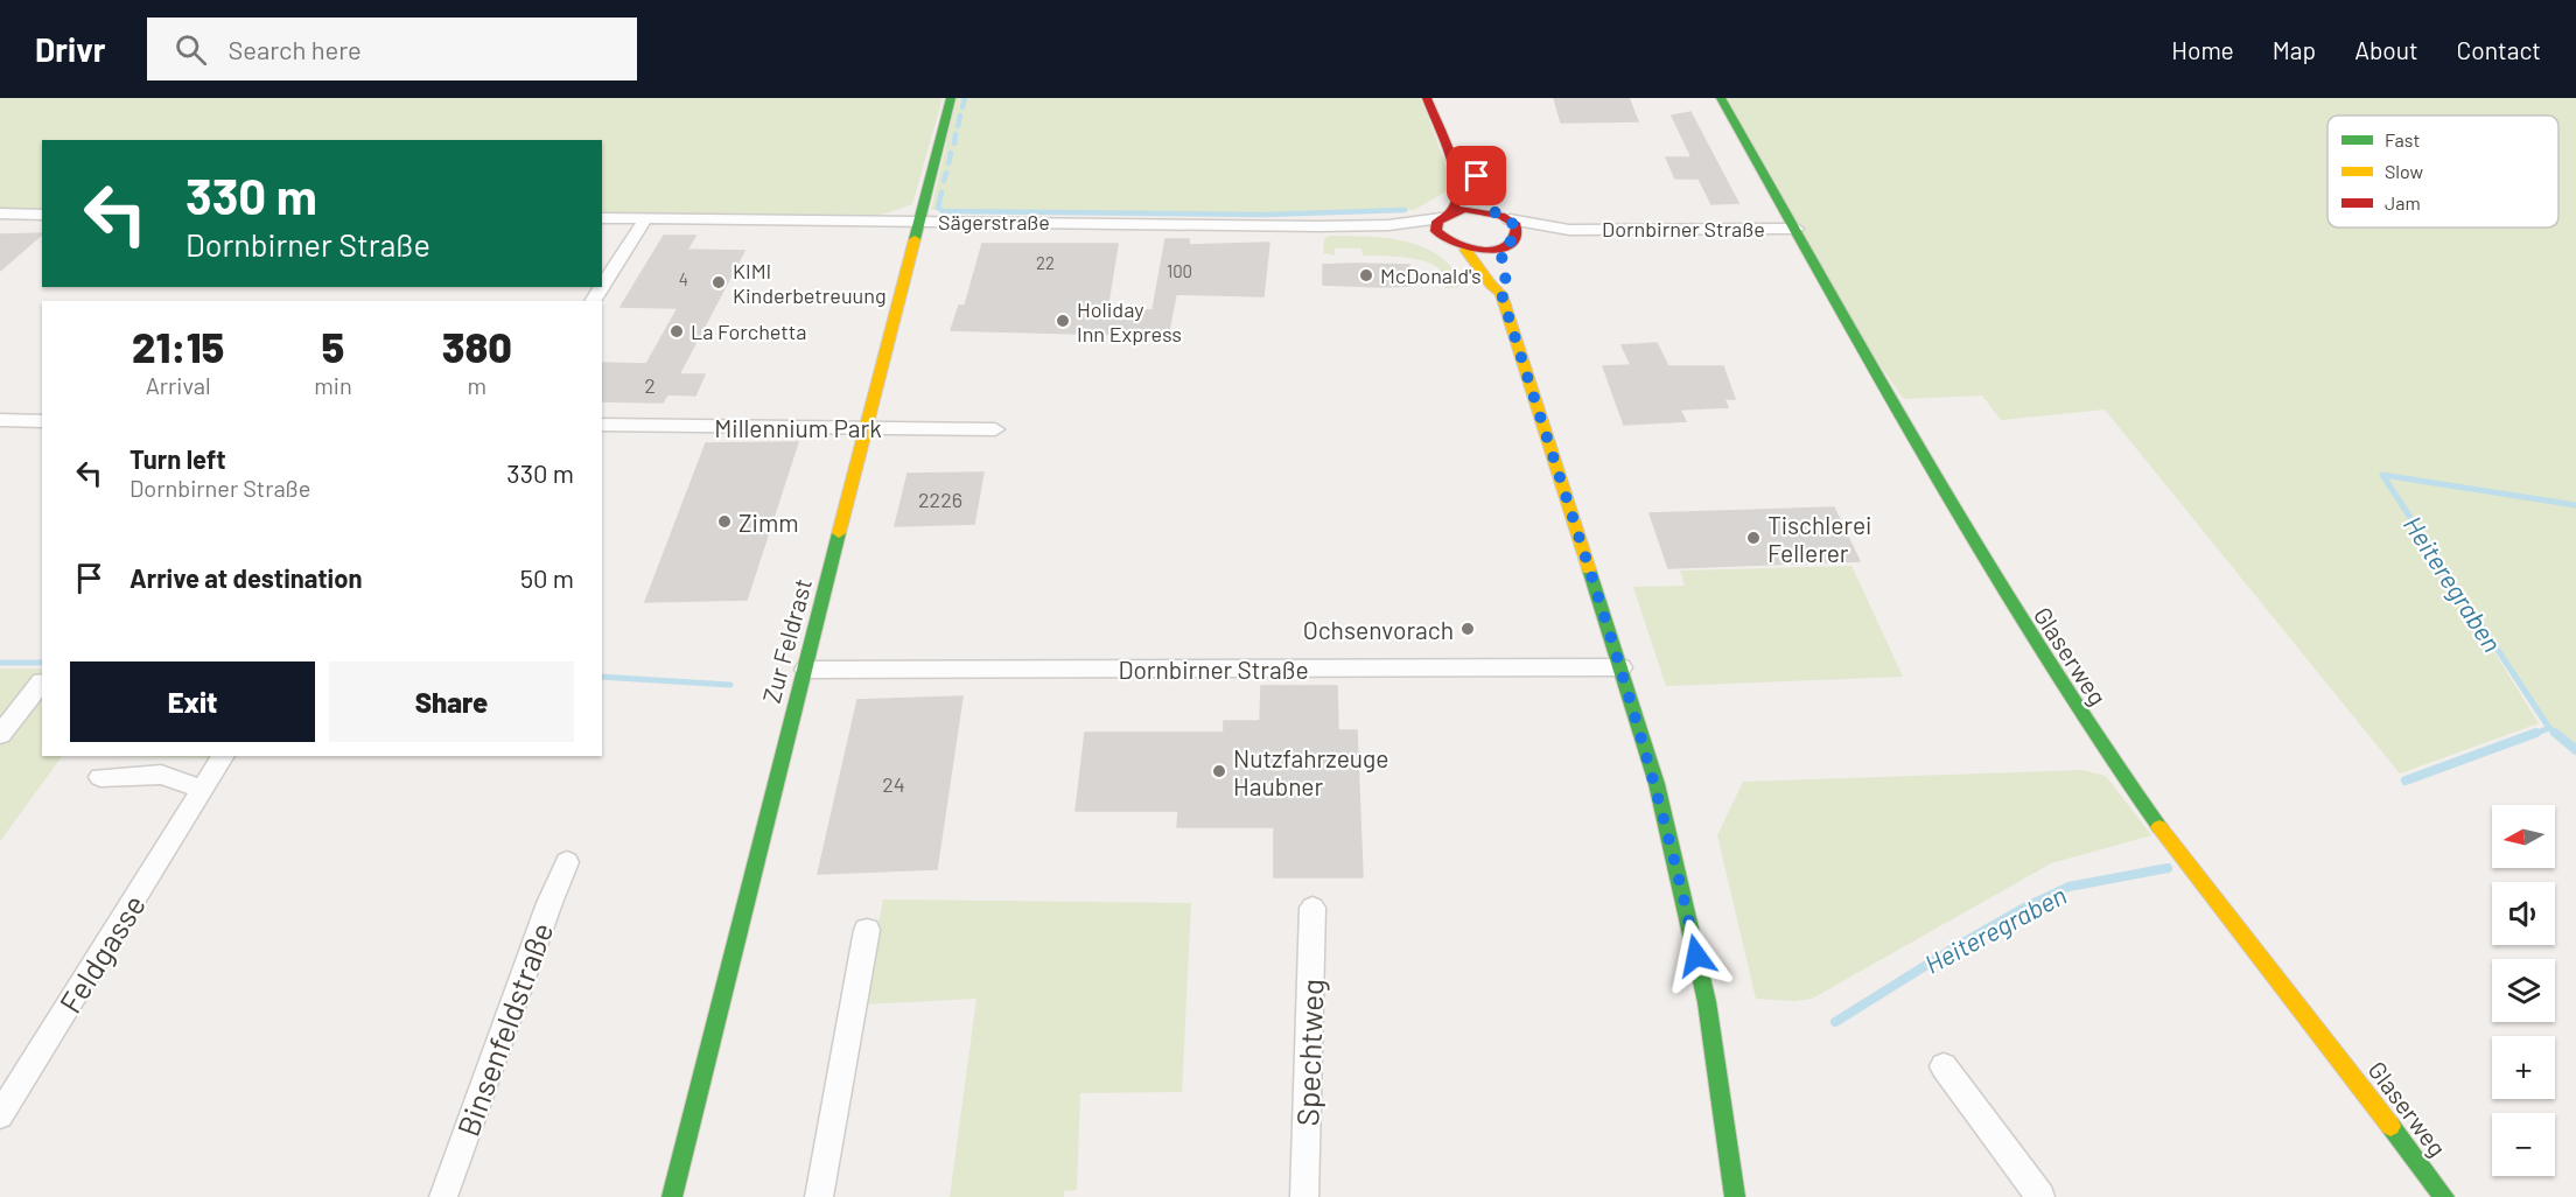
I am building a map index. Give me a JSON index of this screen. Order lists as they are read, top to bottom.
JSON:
{
  "streets": {
    "street": [
      "Sägerstraße",
      "Dornbirner Straße",
      "Millennium Park",
      "Zur Feldrast",
      "Glaserweg",
      "Feldgasse",
      "Binsenfeldstraße",
      "Spechtweg"
    ]
  },
  "crossings": [
    ["Sägerstraße", "Dornbirner Straße"],
    ["Sägerstraße", "Zur Feldrast"],
    ["Dornbirner Straße", "Zur Feldrast"],
    ["Dornbirner Straße", "Glaserweg"],
    ["Millennium Park", "Zur Feldrast"]
  ],
  "water": ["Heiteregraben"],
  "places": [
    "McDonald's",
    "KIMI Kinderbetreuung",
    "Holiday Inn Express",
    "La Forchetta",
    "Zimm",
    "Tischlerei Fellerer",
    "Ochsenvorach",
    "Nutzfahrzeuge Haubner"
  ],
  "house_numbers": [
    "22",
    "100",
    "4",
    "2",
    "2226",
    "24"
  ],
  "legend": ["Fast", "Slow", "Jam"],
  "north": "left",
  "page": {
    "header": "Drivr",
    "search": "Search here",
    "nav": [
      "Home",
      "Map",
      "About",
      "Contact"
    ],
    "turn": ["330 m", "Dornbirner Straße"],
    "eta": [
      "21:15",
      "Arrival",
      "5",
      "min",
      "380",
      "m"
    ],
    "list": [
      {
        "name": "Turn left",
        "note": "Dornbirner Straße",
        "value": "330 m"
      },
      {
        "name": "Arrive at destination",
        "value": "50 m"
      }
    ],
    "buttons": ["Exit", "Share"],
    "map_buttons": ["+", "−"]
  }
}
